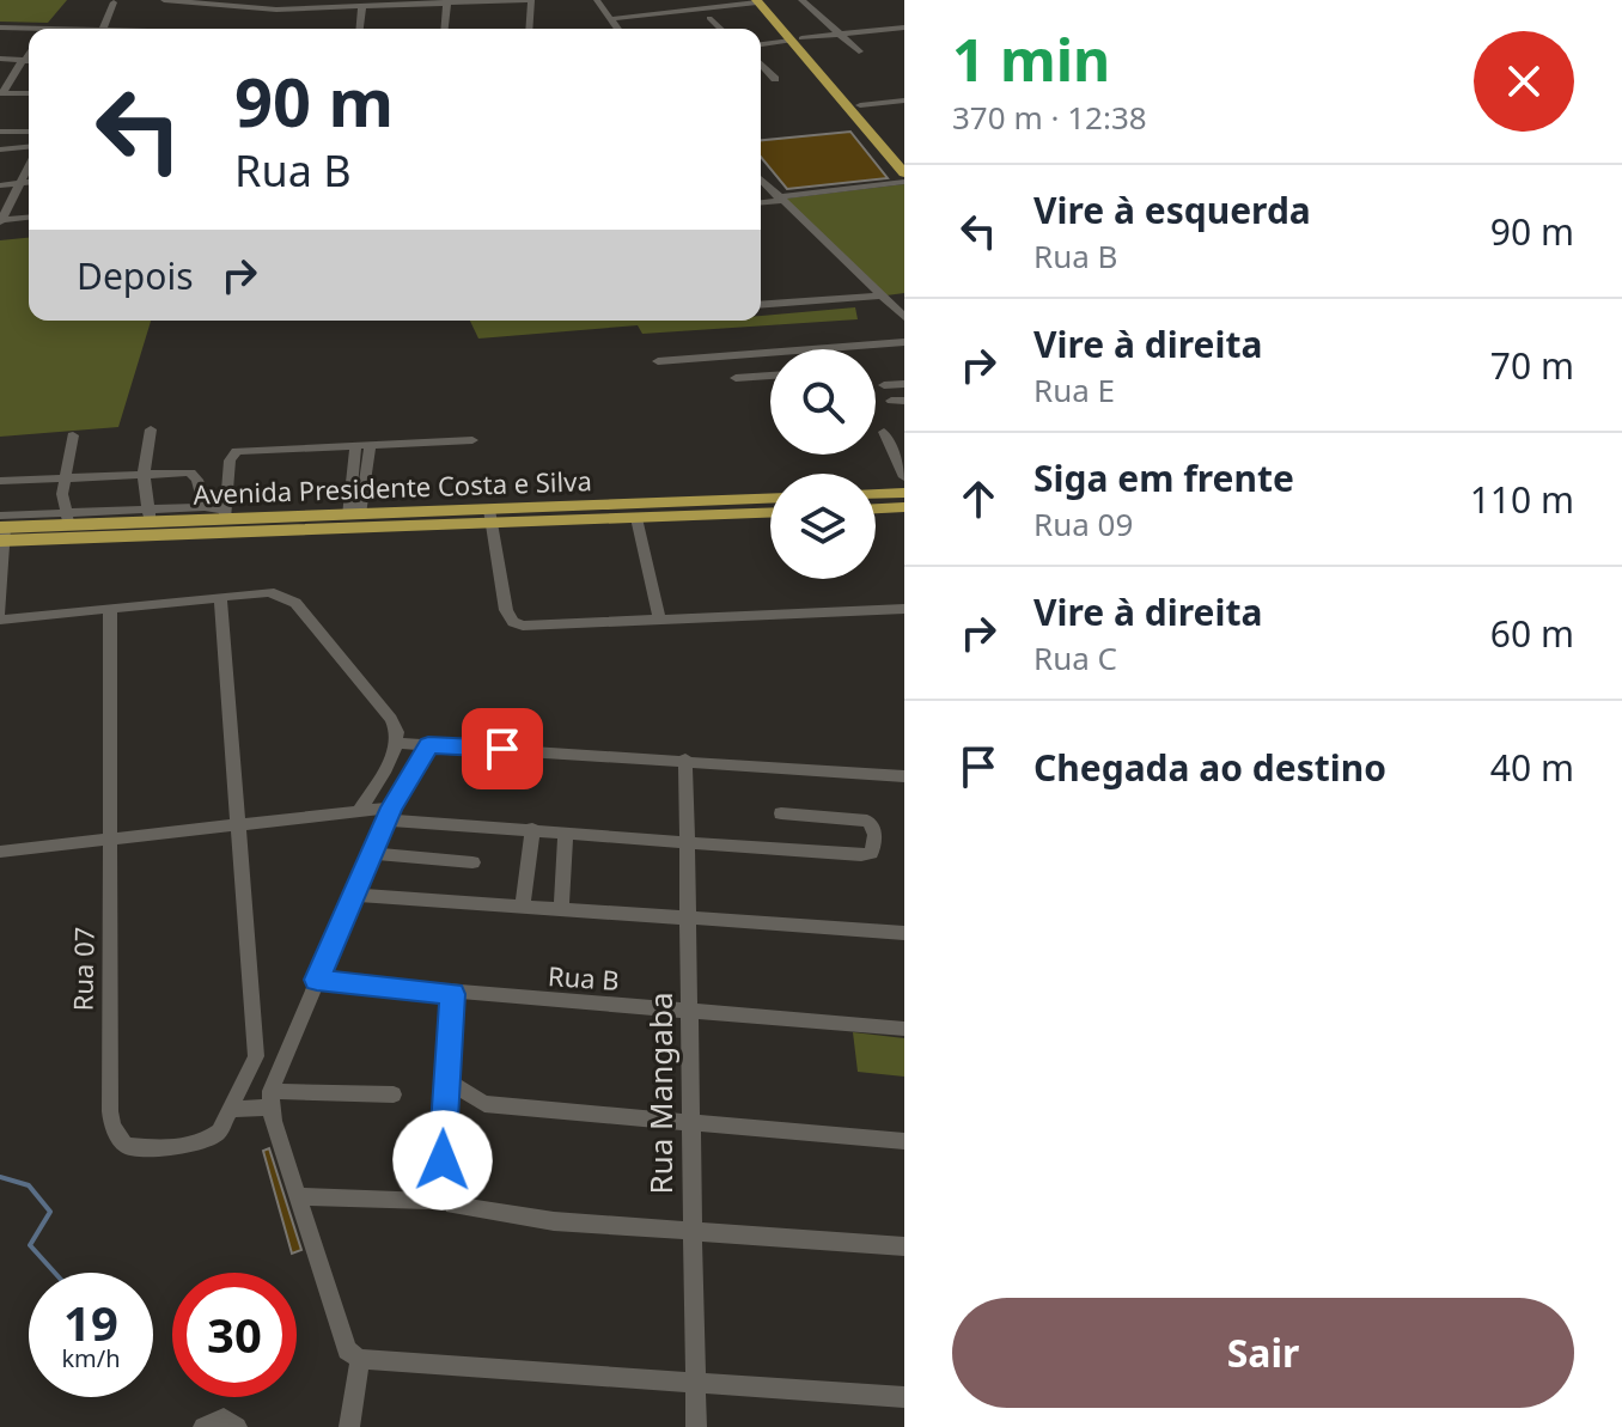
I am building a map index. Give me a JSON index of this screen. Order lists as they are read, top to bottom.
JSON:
{
  "streets": {
    "main road": ["Avenida Presidente Costa e Silva"],
    "street": ["Rua 07", "Rua B", "Rua Mangaba"]
  },
  "crossings": [
    ["Rua B", "Rua Mangaba"]
  ],
  "page": {
    "heading": ["1 min", "370 m · 12:38"],
    "turn": ["90 m", "Rua B"],
    "list": [
      {
        "name": "Vire à esquerda",
        "note": "Rua B",
        "value": "90 m"
      },
      {
        "name": "Vire à direita",
        "note": "Rua E",
        "value": "70 m"
      },
      {
        "name": "Siga em frente",
        "note": "Rua 09",
        "value": "110 m"
      },
      {
        "name": "Vire à direita",
        "note": "Rua C",
        "value": "60 m"
      },
      {
        "name": "Chegada ao destino",
        "value": "40 m"
      }
    ],
    "then": "Depois",
    "speed": "19 km/h",
    "limit": "30",
    "buttons": "Sair"
  }
}
